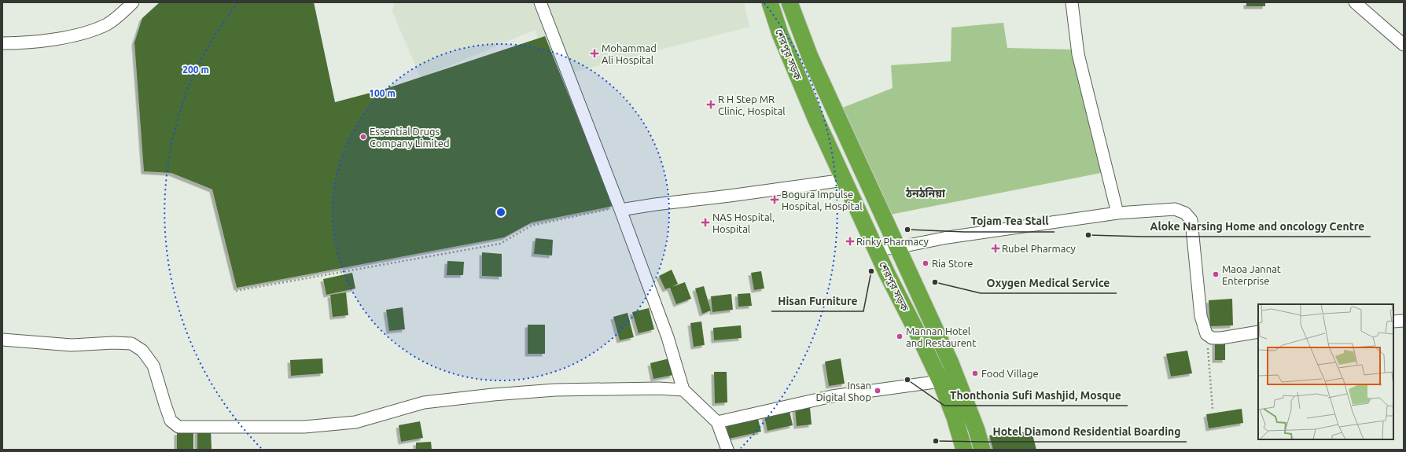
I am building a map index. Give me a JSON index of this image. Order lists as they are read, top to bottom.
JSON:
{
  "streets": {
    "highway": ["শেরপুর সড়ক"]
  },
  "districts": ["ঠনঠনিয়া"],
  "places": {
    "health": [
      "Mohammad Ali Hospital",
      "R H Step MR Clinic, Hospital",
      "Bogura Impulse Hospital, Hospital",
      "NAS Hospital, Hospital",
      "Rinky Pharmacy",
      "Rubel Pharmacy"
    ],
    "other": [
      "Essential Drugs Company Limited",
      "Tojam Tea Stall",
      "Aloke Narsing Home and oncology Centre",
      "Ria Store",
      "Hisan Furniture",
      "Maoa Jannat Enterprise",
      "Oxygen Medical Service",
      "Mannan Hotel and Restaurent",
      "Food Village",
      "Thonthonia Sufi Mashjid, Mosque",
      "Insan Digital Shop",
      "Hotel Diamond Residential Boarding"
    ]
  },
  "rings": ["200 m", "100 m"]
}
